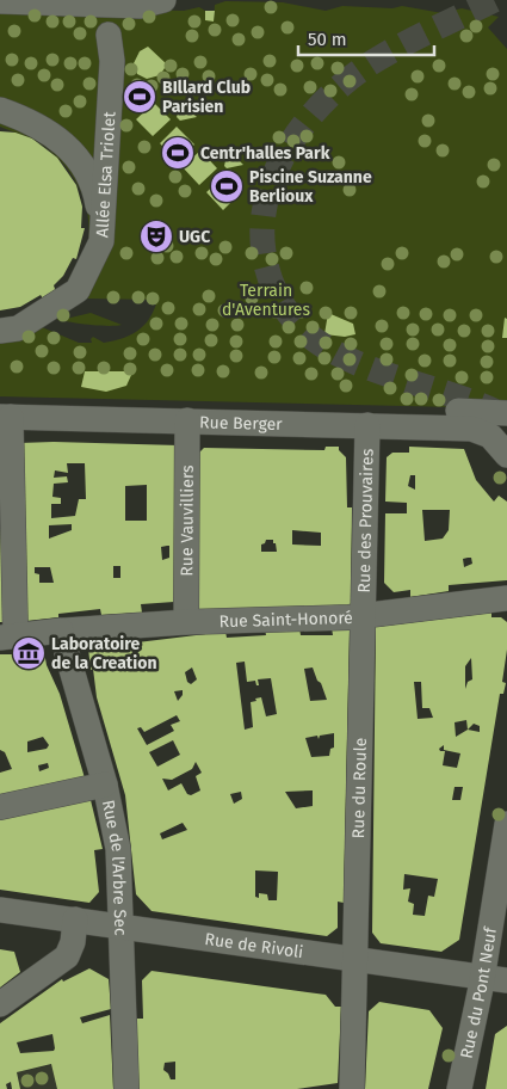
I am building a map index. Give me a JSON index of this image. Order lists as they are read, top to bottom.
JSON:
{
  "streets": {
    "street": [
      "Allée Elsa Triolet",
      "Rue Berger",
      "Rue des Prouvaires",
      "Rue Vauvilliers",
      "Rue Saint-Honoré",
      "Rue du Roule",
      "Rue de l'Arbre Sec",
      "Rue de Rivoli",
      "Rue du Pont Neuf"
    ]
  },
  "crossings": [
    ["Rue Berger", "Rue des Prouvaires"],
    ["Rue Berger", "Rue Vauvilliers"],
    ["Rue des Prouvaires", "Rue Saint-Honoré"],
    ["Rue des Prouvaires", "Rue du Roule"],
    ["Rue Vauvilliers", "Rue Saint-Honoré"],
    ["Rue Saint-Honoré", "Rue du Roule"],
    ["Rue Saint-Honoré", "Rue de l'Arbre Sec"],
    ["Rue du Roule", "Rue de Rivoli"],
    ["Rue de l'Arbre Sec", "Rue de Rivoli"],
    ["Rue de Rivoli", "Rue du Pont Neuf"]
  ],
  "parks": ["Terrain d'Aventures"],
  "places": {
    "sports": ["BIllard Club Parisien", "Centr'halles Park", "Piscine Suzanne Berlioux"],
    "theatre": ["UGC"],
    "museum": ["Laboratoire de la Creation"]
  },
  "scale_bar": "50 m"
}
